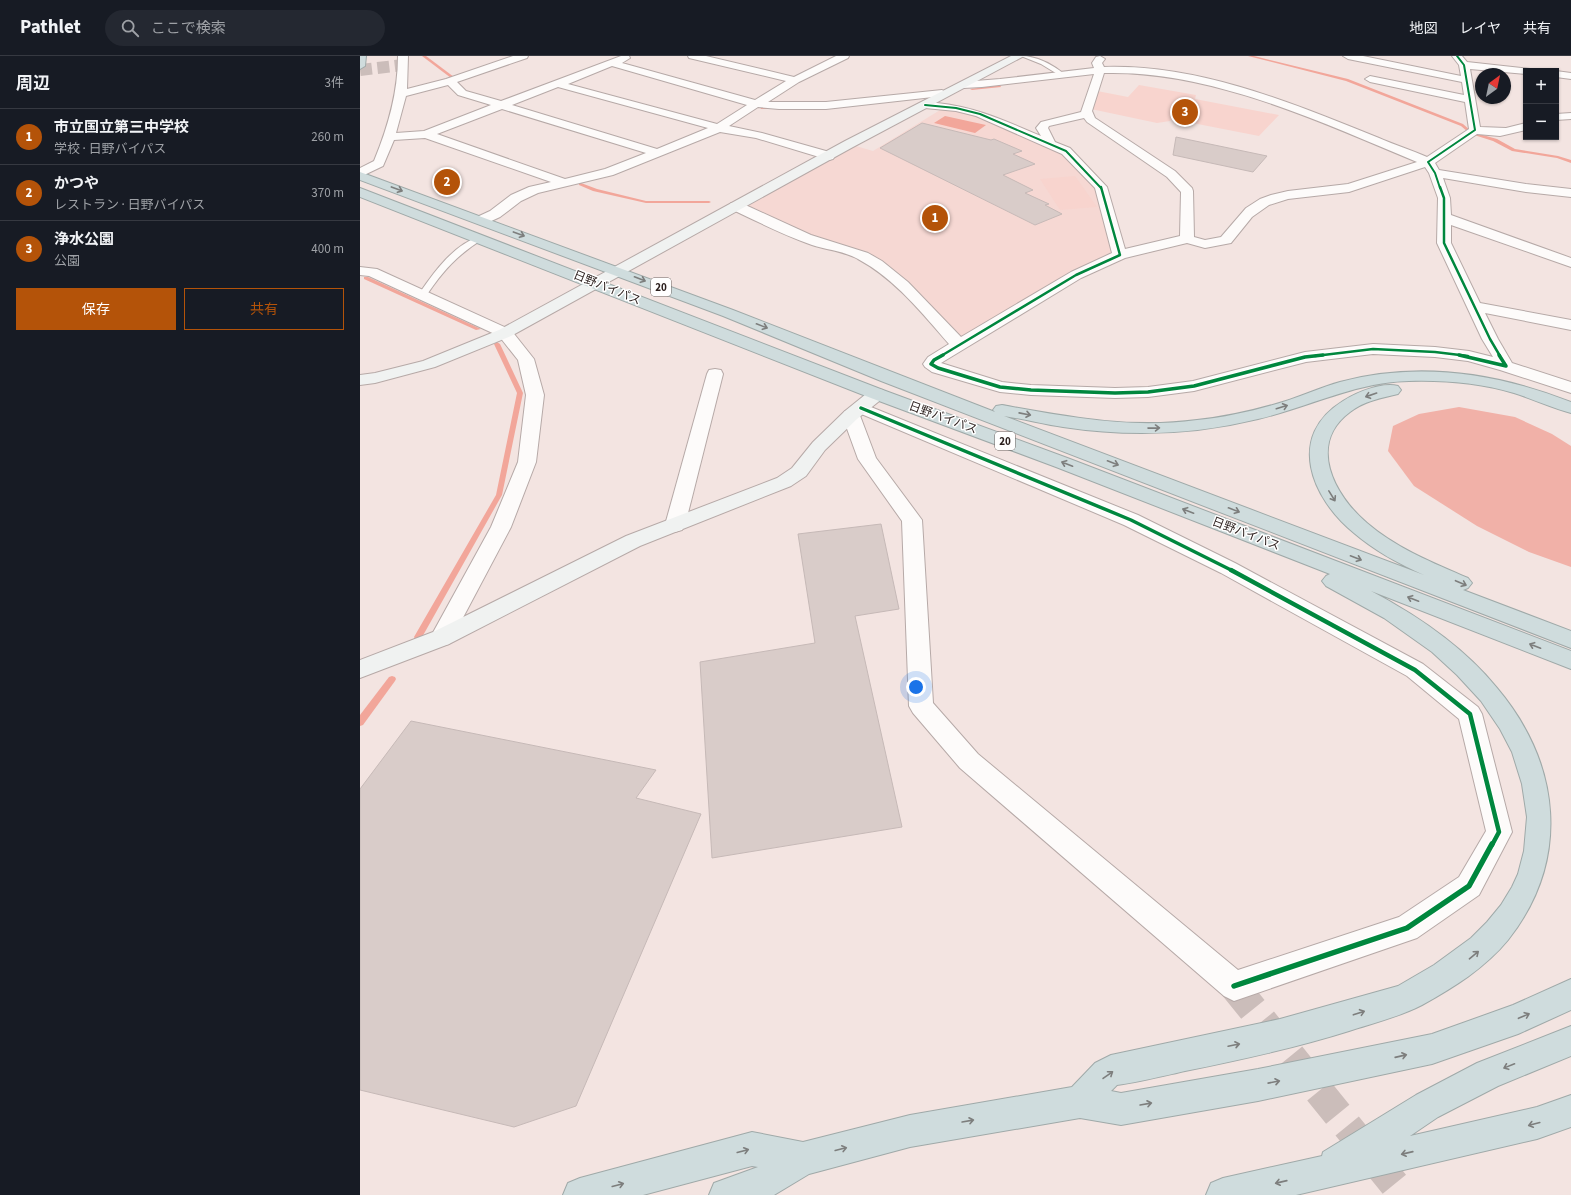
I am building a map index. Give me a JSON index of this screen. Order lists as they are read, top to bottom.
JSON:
{
  "streets": {
    "highway": ["20", "日野バイパス"]
  },
  "north": "top right",
  "page": {
    "header": "Pathlet",
    "search": "ここで検索",
    "nav": ["地図", "レイヤ", "共有"],
    "heading": ["周辺", "3件"],
    "map_buttons": ["+", "−"],
    "pins": ["3", "2", "1"],
    "list": [
      {
        "mark": "1",
        "name": "市立国立第三中学校",
        "note": "学校 · 日野バイパス",
        "value": "260 m"
      },
      {
        "mark": "2",
        "name": "かつや",
        "note": "レストラン · 日野バイパス",
        "value": "370 m"
      },
      {
        "mark": "3",
        "name": "浄水公園",
        "note": "公園",
        "value": "400 m"
      }
    ],
    "buttons": ["保存", "共有"]
  }
}
